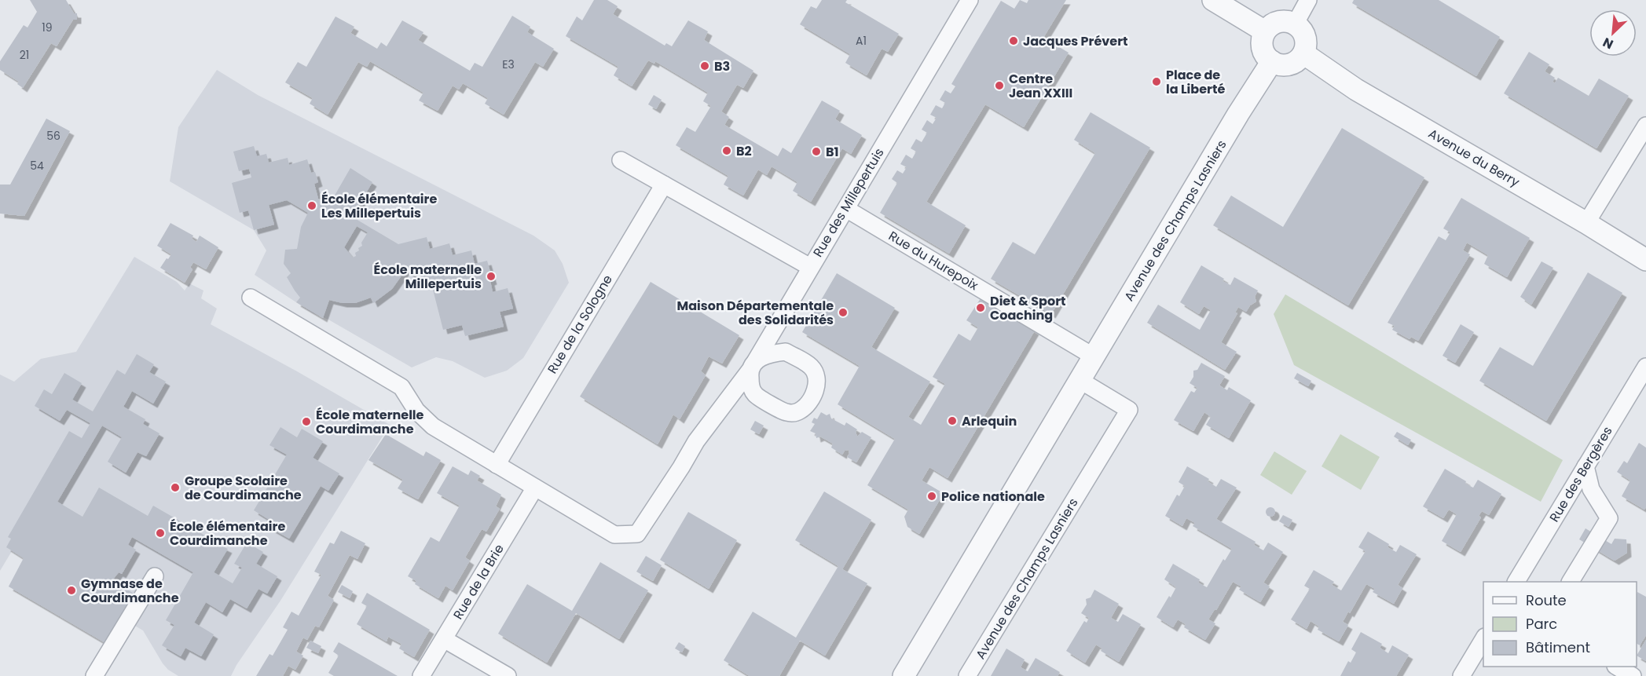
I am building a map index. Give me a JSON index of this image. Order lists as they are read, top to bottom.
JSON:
{
  "streets": {
    "street": [
      "Avenue du Berry",
      "Rue des Millepertuis",
      "Avenue des Champs Lasniers",
      "Rue du Hurepoix",
      "Rue de la Sologne",
      "Rue des Bergères",
      "Rue de la Brie"
    ]
  },
  "crossings": [
    ["Avenue du Berry", "Avenue des Champs Lasniers"],
    ["Rue des Millepertuis", "Rue du Hurepoix"],
    ["Rue des Millepertuis", "Rue de la Sologne"],
    ["Avenue des Champs Lasniers", "Rue du Hurepoix"]
  ],
  "places": [
    "Jacques Prévert",
    "B3",
    "Place de la Liberté",
    "Centre Jean XXIII",
    "B2",
    "B1",
    "École élémentaire Les Millepertuis",
    "École maternelle Millepertuis",
    "Diet & Sport Coaching",
    "Maison Départementale des Solidarités",
    "Arlequin",
    "École maternelle Courdimanche",
    "Groupe Scolaire de Courdimanche",
    "Police nationale",
    "École élémentaire Courdimanche",
    "Gymnase de Courdimanche"
  ],
  "house_numbers": [
    "19",
    "A1",
    "21",
    "E3",
    "56",
    "54"
  ],
  "legend": ["Route", "Parc", "Bâtiment"],
  "north": "bottom left"
}
